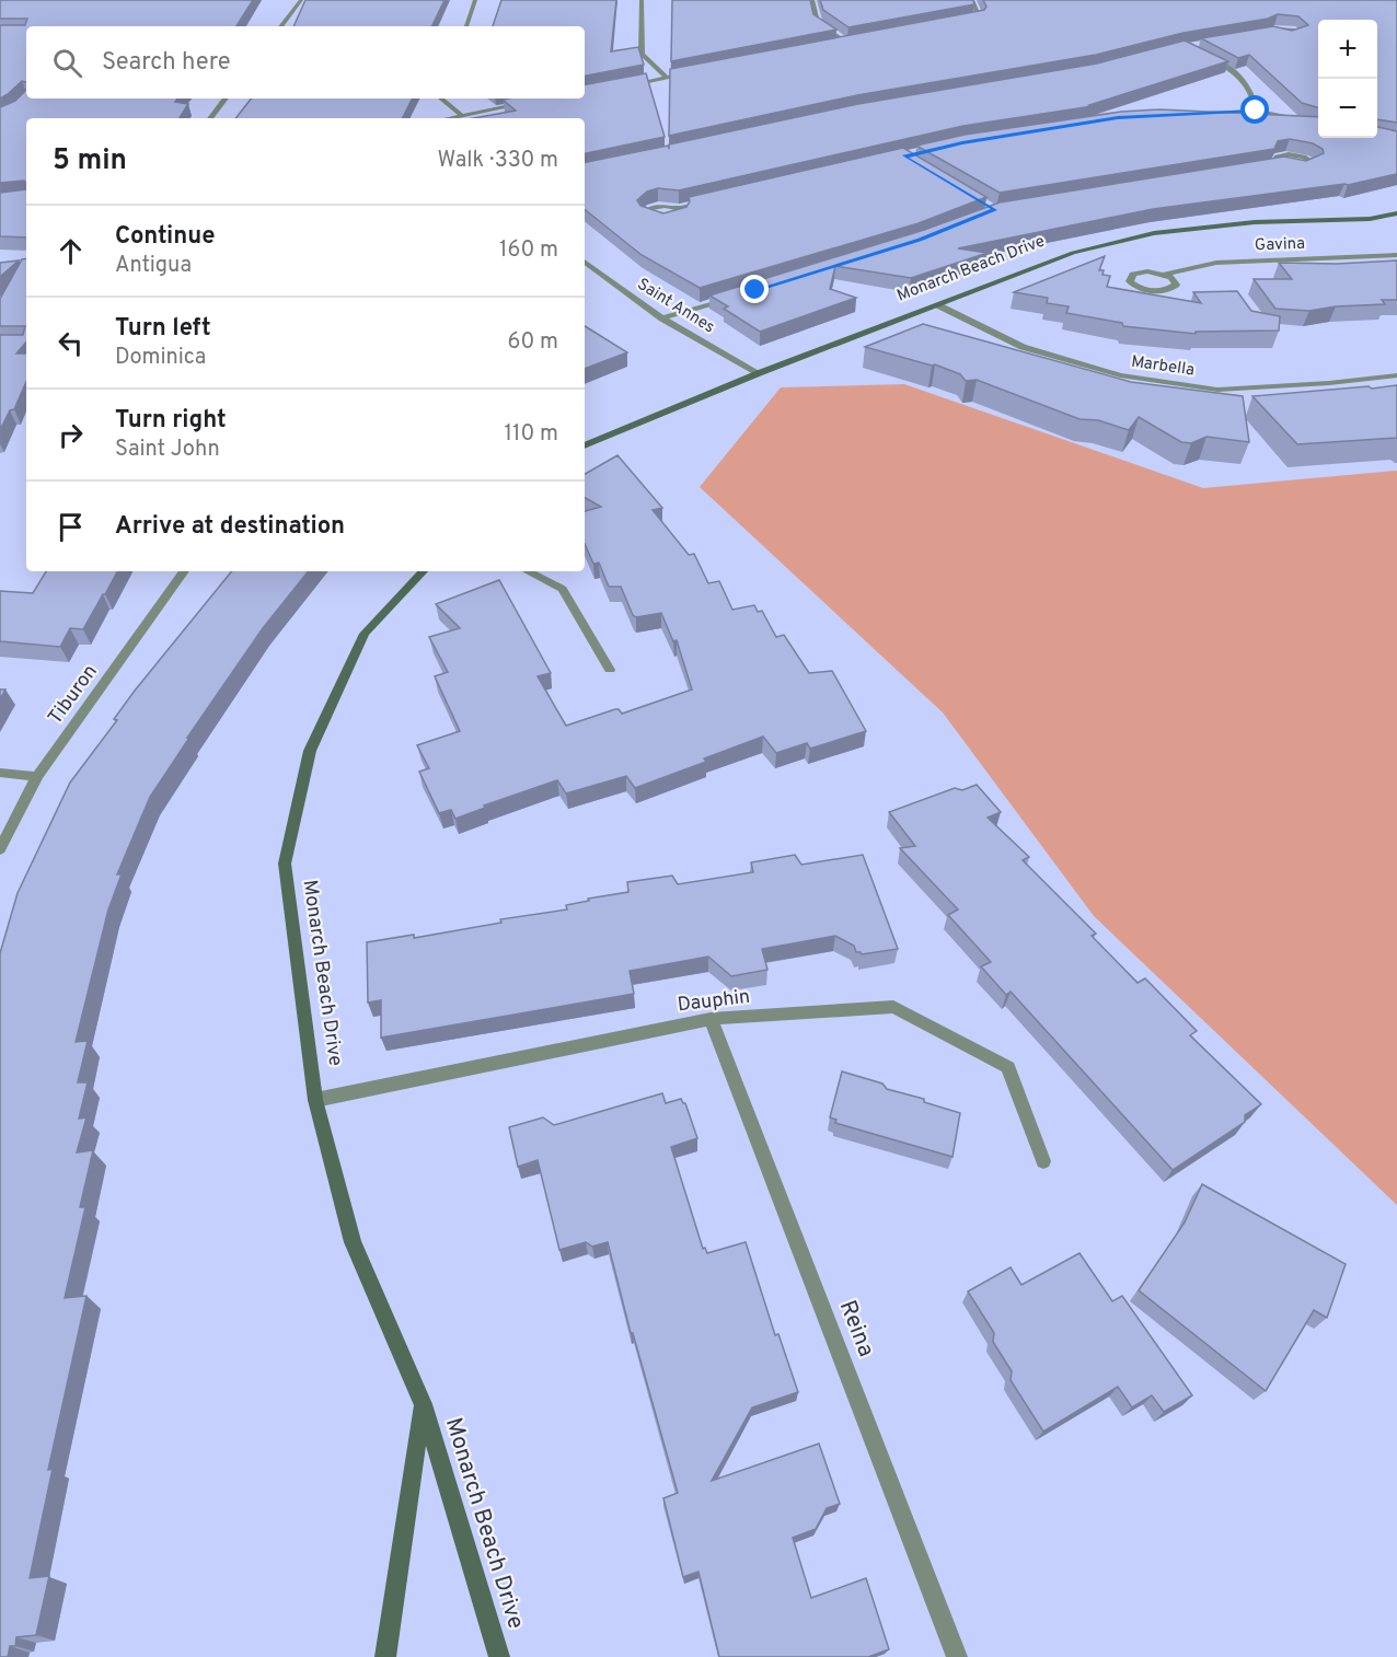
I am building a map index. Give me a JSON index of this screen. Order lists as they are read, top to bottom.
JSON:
{
  "streets": {
    "street": [
      "Gavina",
      "Monarch Beach Drive",
      "Saint Annes",
      "Marbella",
      "Tiburon",
      "Dauphin",
      "Reina"
    ]
  },
  "crossings": [
    ["Monarch Beach Drive", "Saint Annes"],
    ["Monarch Beach Drive", "Marbella"],
    ["Monarch Beach Drive", "Dauphin"],
    ["Dauphin", "Reina"]
  ],
  "page": {
    "map_buttons": ["+", "−"],
    "search": "Search here",
    "heading": ["5 min", "Walk · 330 m"],
    "list": [
      ["Continue", "Antigua", "160 m"],
      ["Turn left", "Dominica", "60 m"],
      ["Turn right", "Saint John", "110 m"],
      "Arrive at destination"
    ]
  }
}
